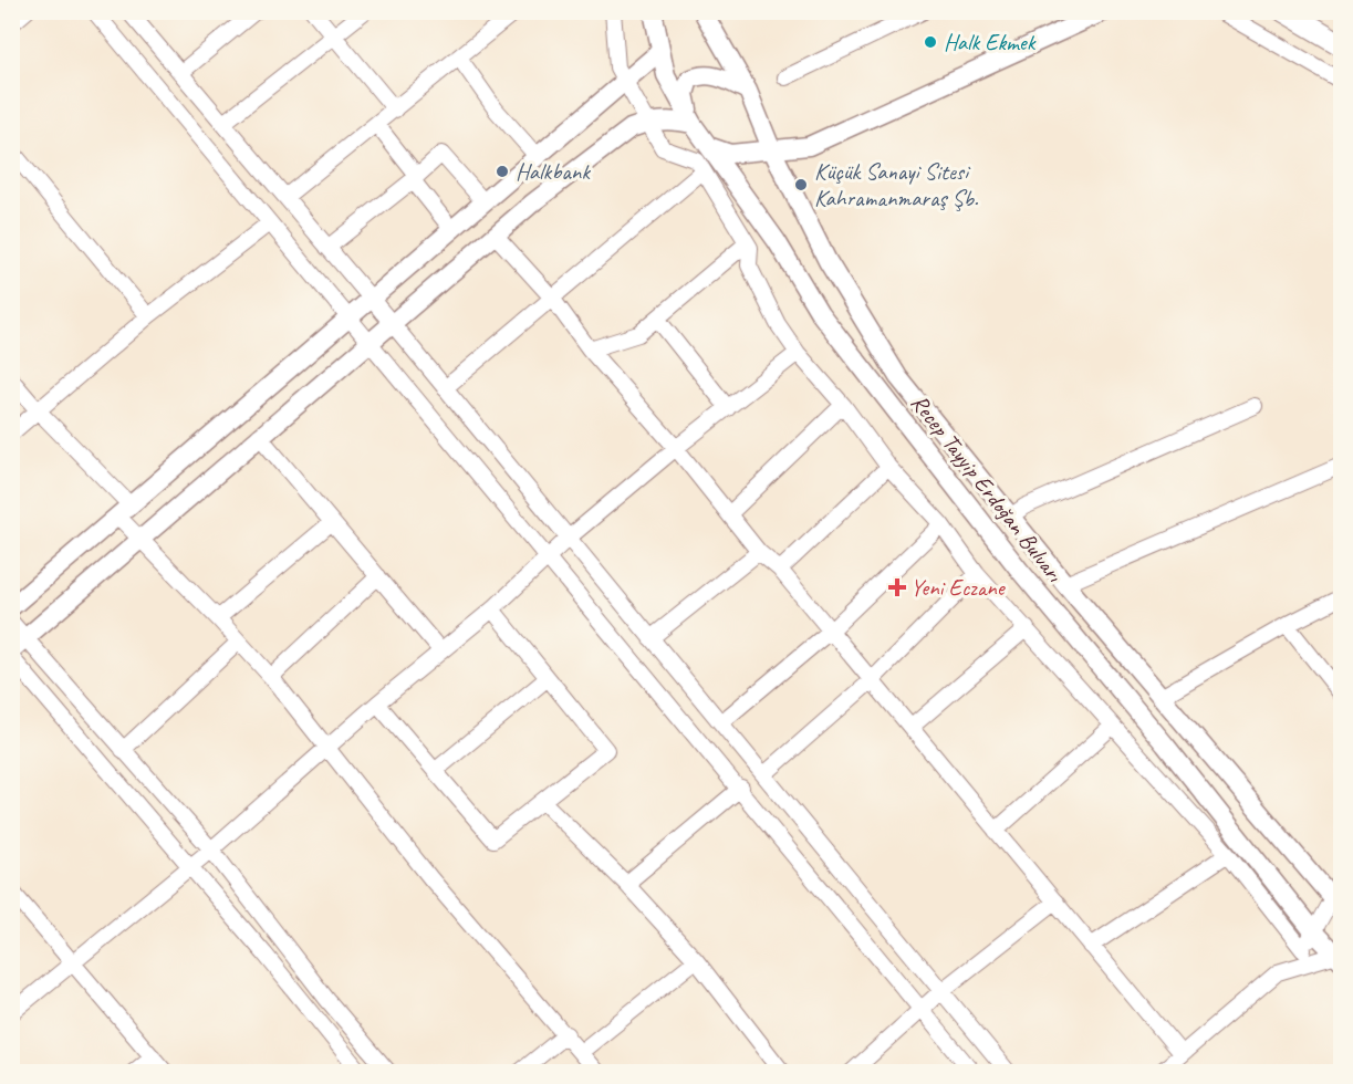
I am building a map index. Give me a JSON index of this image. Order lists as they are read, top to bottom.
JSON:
{
  "streets": {
    "main road": ["Recep Tayyip Erdoğan Bulvarı"]
  },
  "places": {
    "other": ["Halk Ekmek", "Halkbank", "Küçük Sanayi Sitesi Kahramanmaraş Şb."],
    "health": ["Yeni Eczane"]
  }
}
